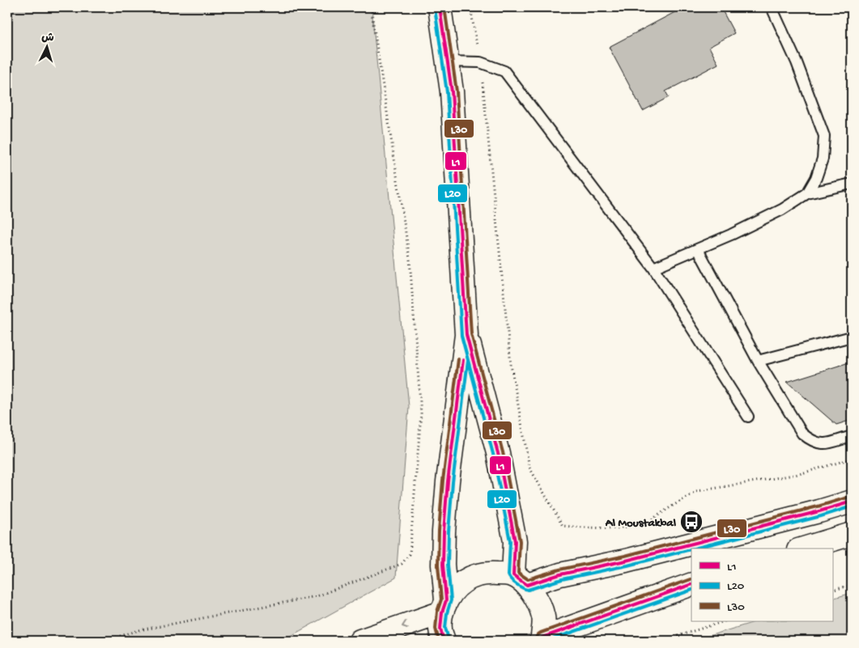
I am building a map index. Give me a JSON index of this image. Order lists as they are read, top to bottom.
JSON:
{
  "places": {
    "bus stop": ["Al Moustakbal"]
  },
  "lines": ["transit line L1", "transit line L30", "transit line L20"],
  "legend": ["L1", "L20", "L30"],
  "north": "top"
}
